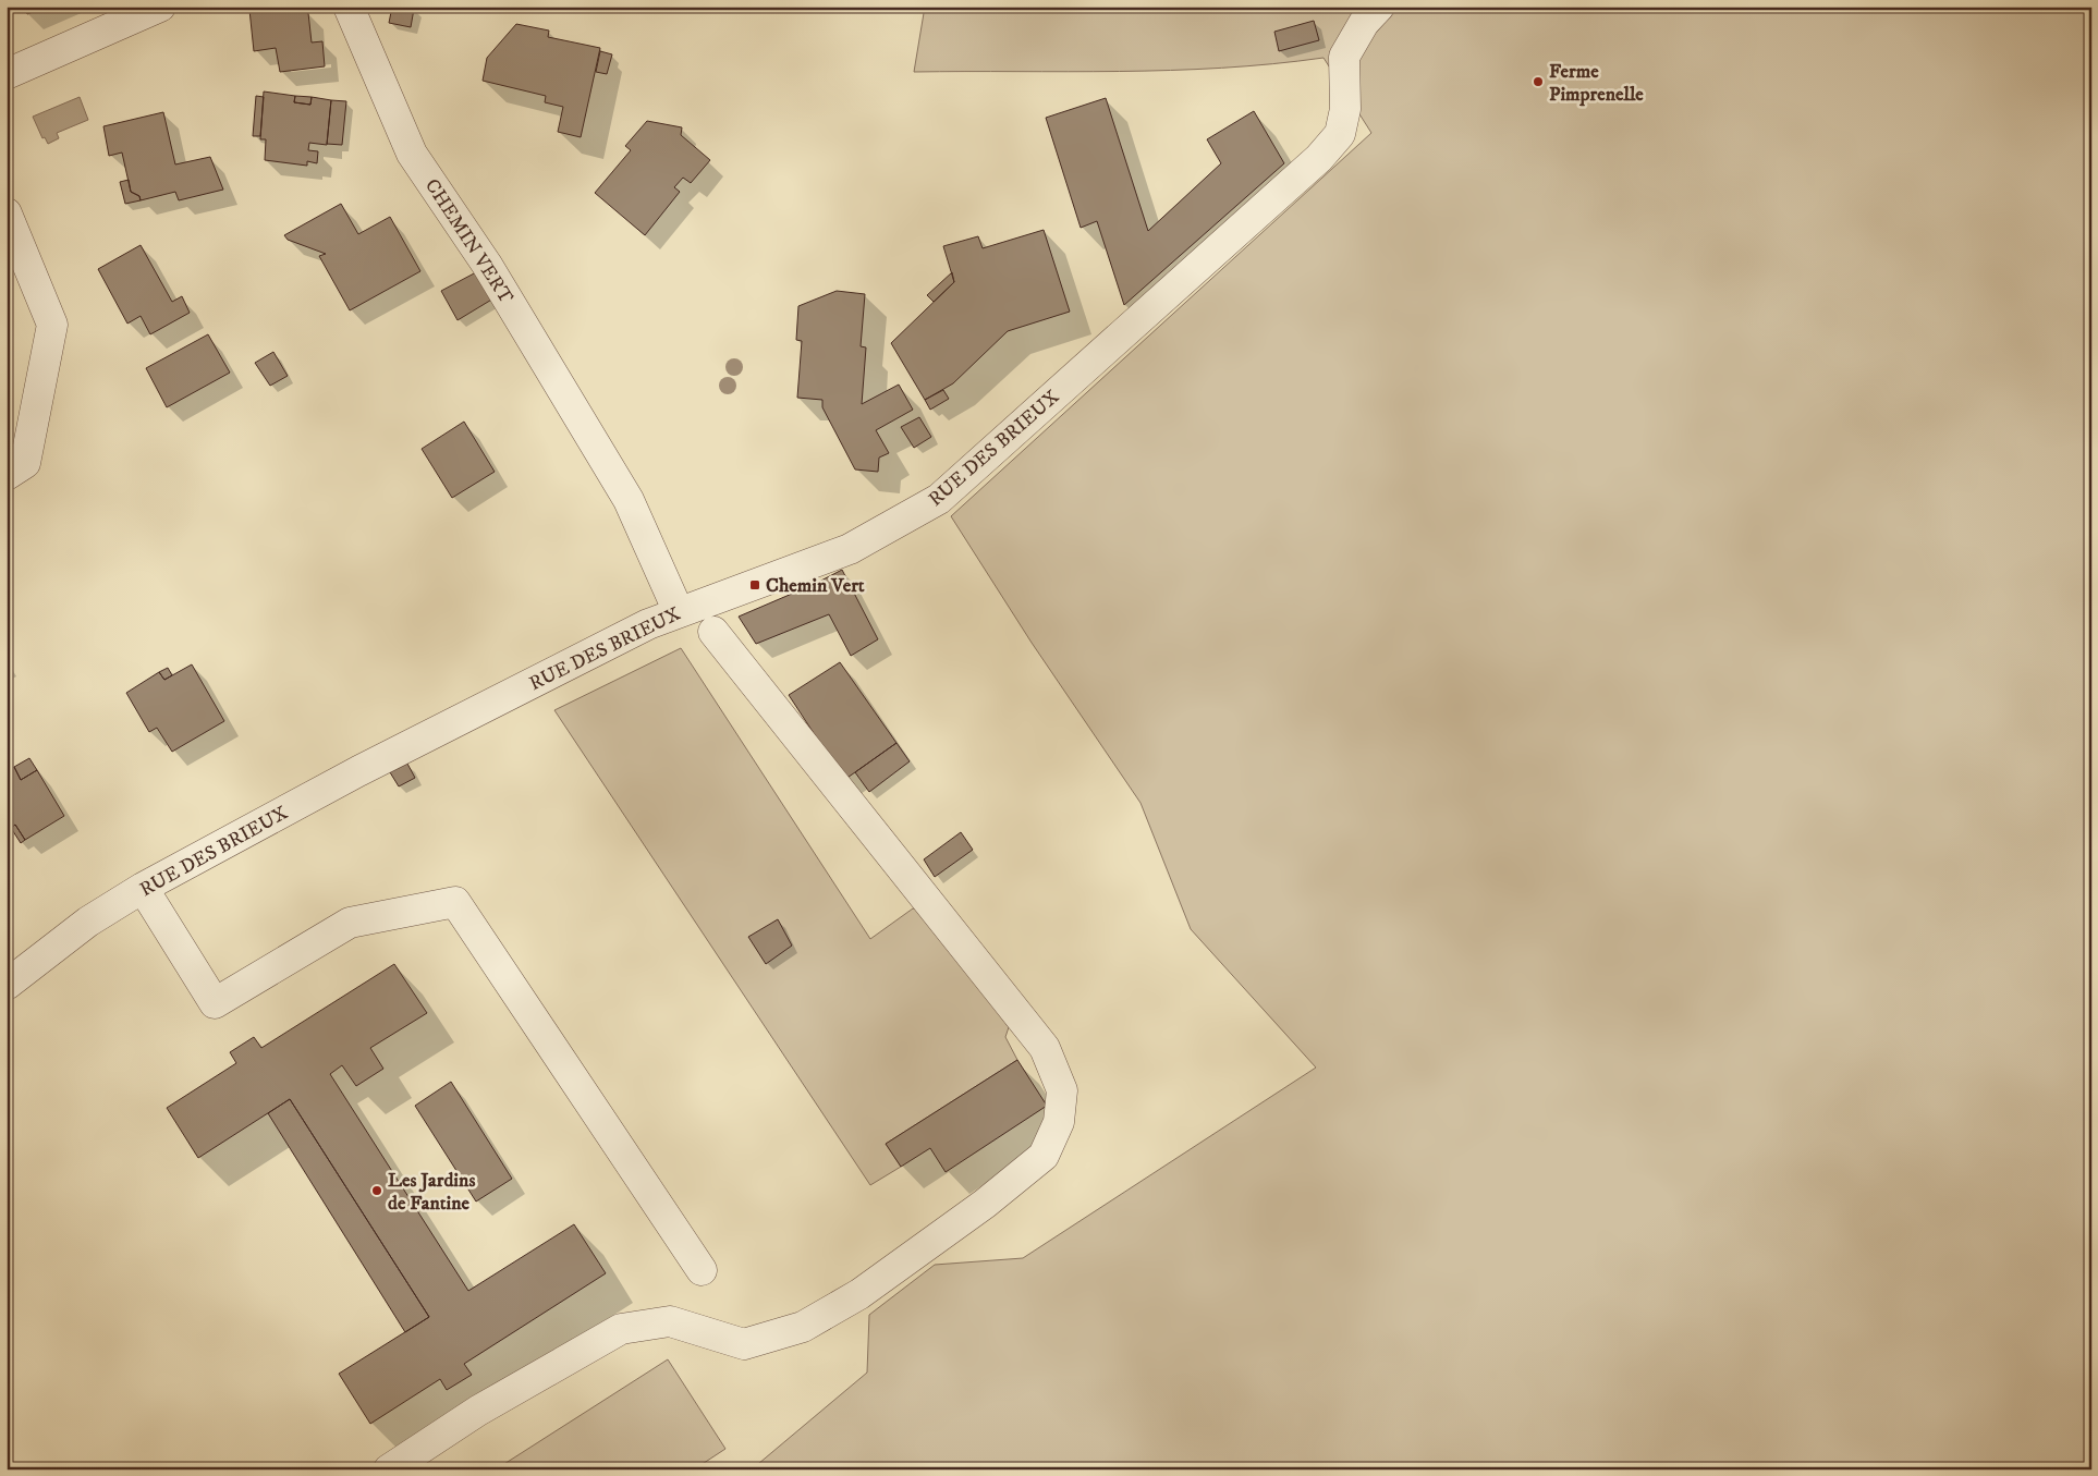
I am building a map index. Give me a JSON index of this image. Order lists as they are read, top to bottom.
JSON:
{
  "streets": {
    "street": ["CHEMIN VERT", "RUE DES BRIEUX"]
  },
  "crossings": [
    ["CHEMIN VERT", "RUE DES BRIEUX"]
  ],
  "places": {
    "other": ["Ferme Pimprenelle", "Les Jardins de Fantine"],
    "transit": ["Chemin Vert"]
  }
}
